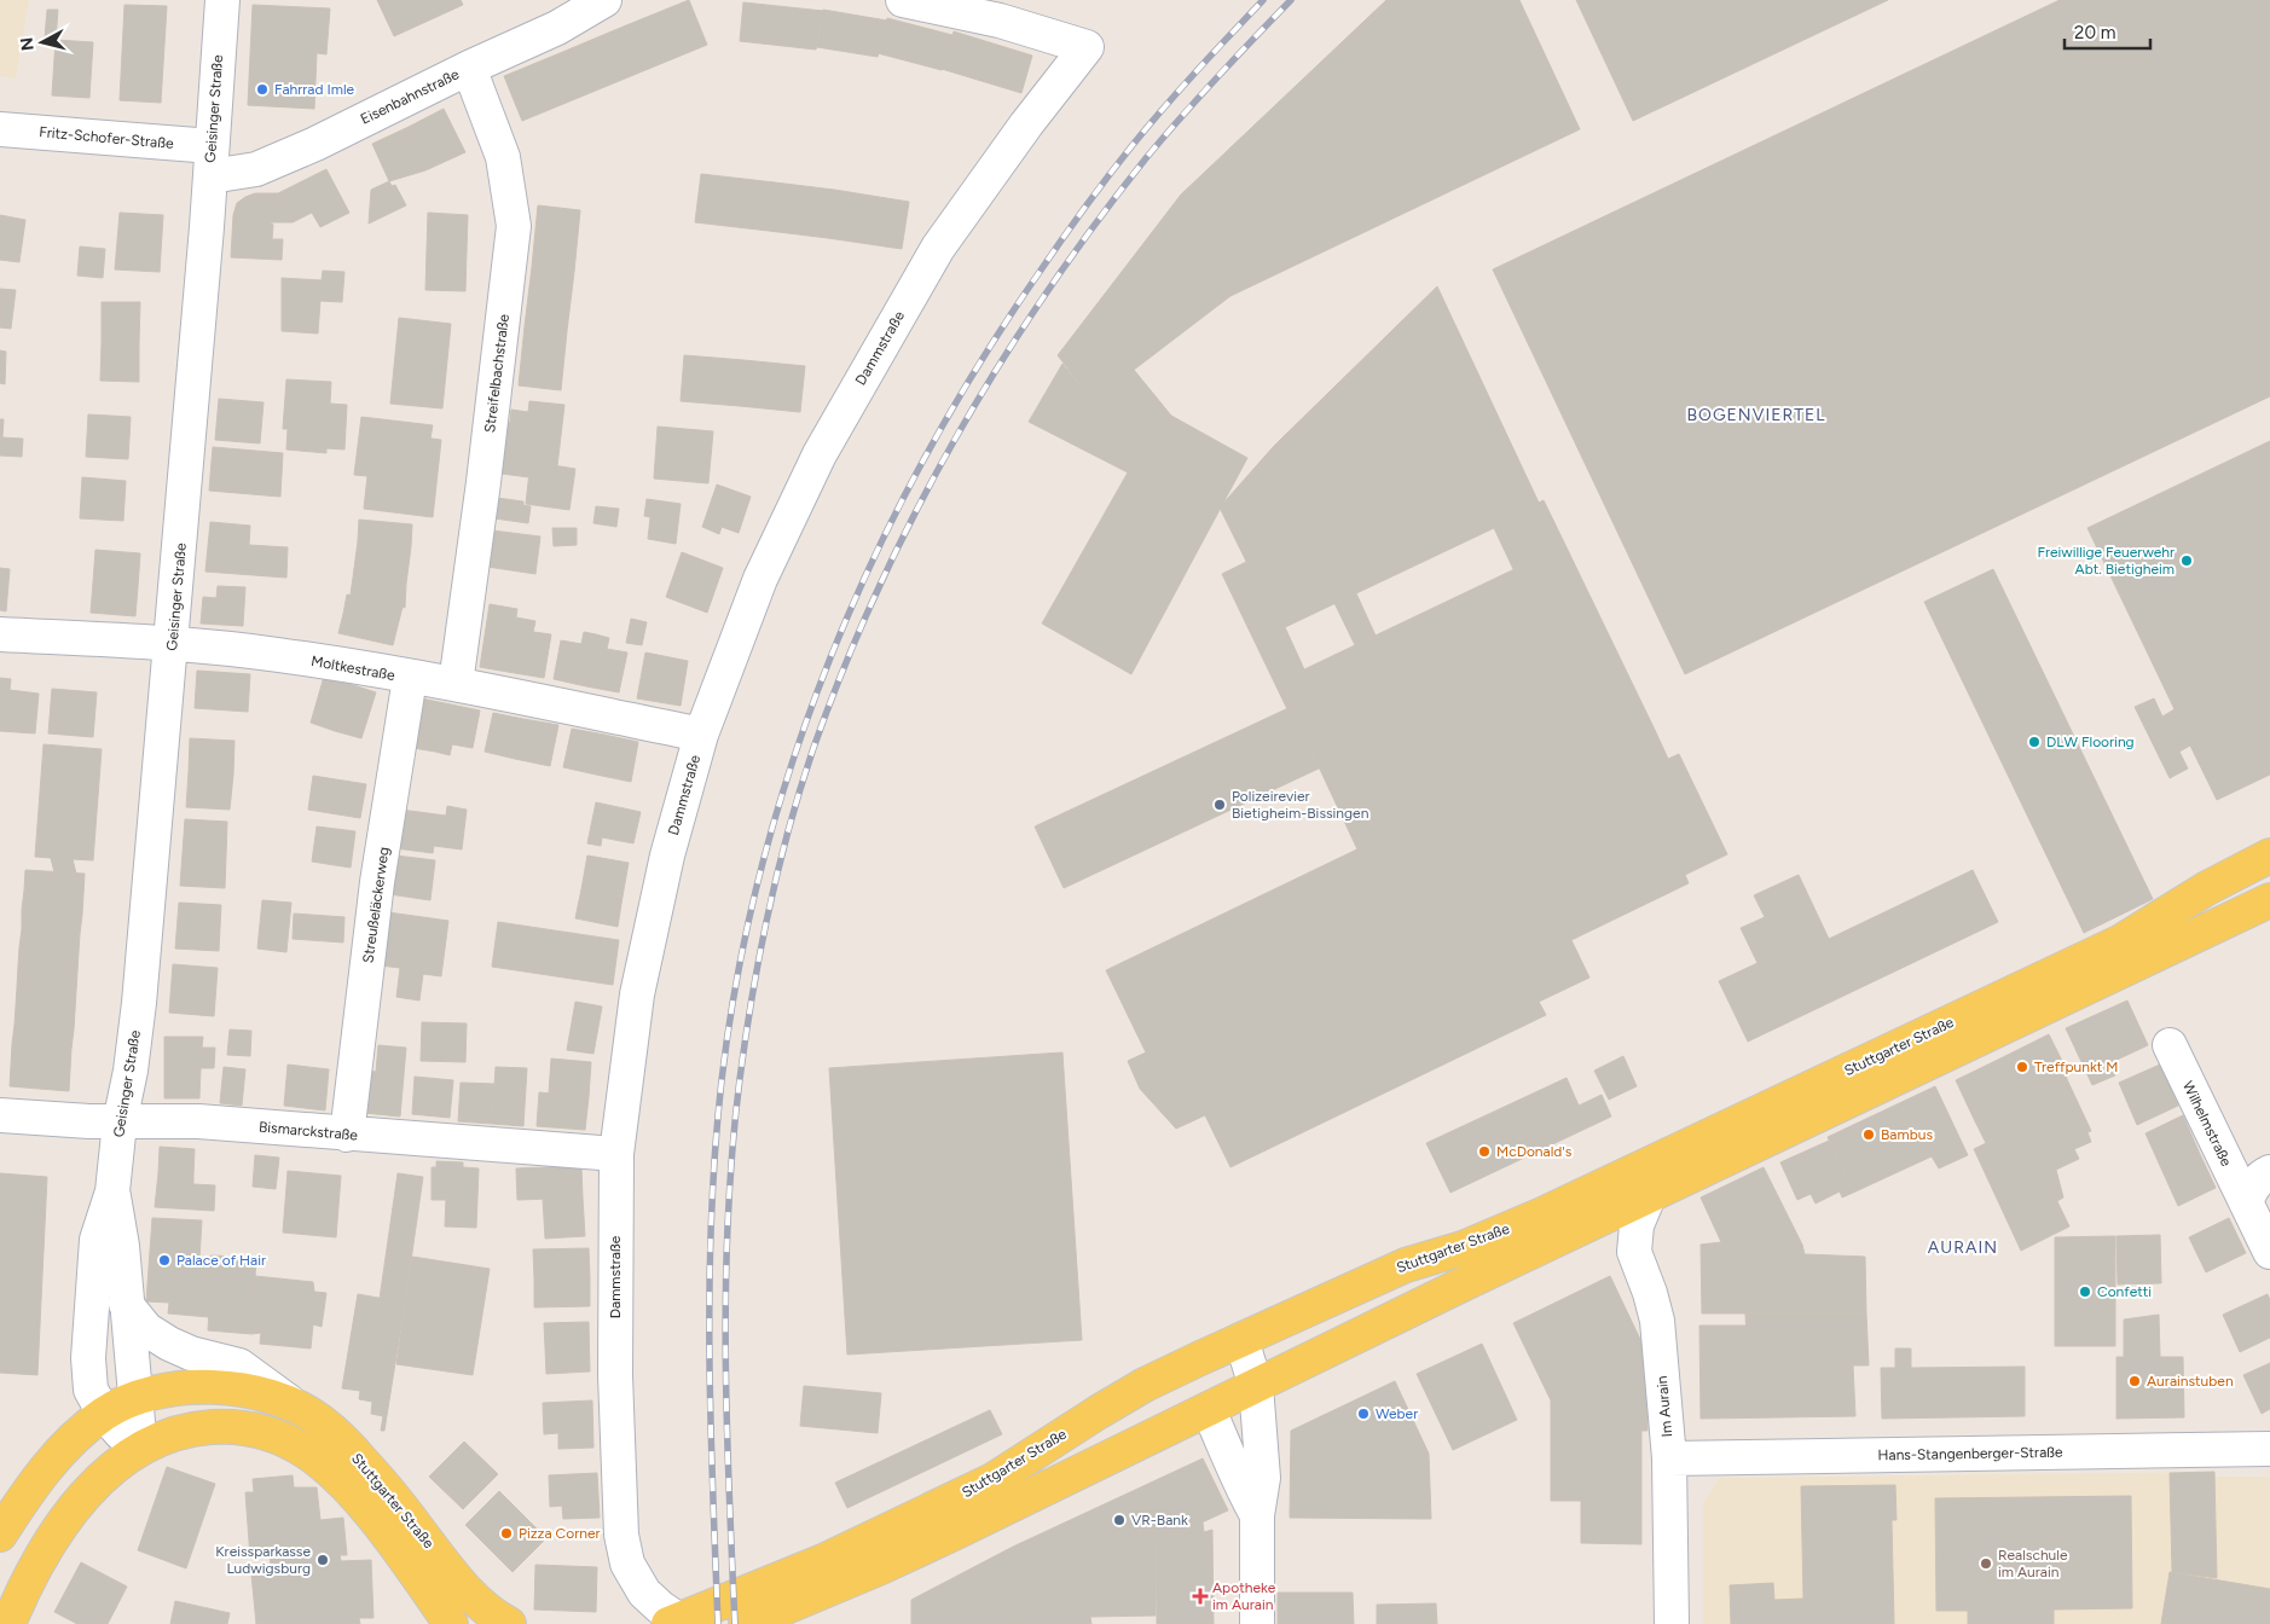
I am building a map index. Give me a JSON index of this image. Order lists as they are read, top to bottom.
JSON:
{
  "streets": {
    "main road": ["Stuttgarter Straße"],
    "street": [
      "Eisenbahnstraße",
      "Geisinger Straße",
      "Fritz-Schofer-Straße",
      "Dammstraße",
      "Streifelbachstraße",
      "Moltkestraße",
      "Streußeläckerweg",
      "Wilhelmstraße",
      "Bismarckstraße",
      "Im Aurain",
      "Hans-Stangenberger-Straße"
    ]
  },
  "crossings": [
    ["Eisenbahnstraße", "Geisinger Straße"],
    ["Eisenbahnstraße", "Fritz-Schofer-Straße"],
    ["Eisenbahnstraße", "Streifelbachstraße"],
    ["Geisinger Straße", "Fritz-Schofer-Straße"],
    ["Geisinger Straße", "Moltkestraße"],
    ["Geisinger Straße", "Stuttgarter Straße"],
    ["Geisinger Straße", "Bismarckstraße"],
    ["Dammstraße", "Moltkestraße"],
    ["Dammstraße", "Stuttgarter Straße"],
    ["Dammstraße", "Bismarckstraße"],
    ["Streifelbachstraße", "Moltkestraße"],
    ["Moltkestraße", "Streußeläckerweg"],
    ["Streußeläckerweg", "Bismarckstraße"],
    ["Stuttgarter Straße", "Im Aurain"],
    ["Im Aurain", "Hans-Stangenberger-Straße"]
  ],
  "districts": ["BOGENVIERTEL", "AURAIN"],
  "places": {
    "other": [
      "Fahrrad Imle",
      "Freiwillige Feuerwehr Abt. Bietigheim",
      "DLW Flooring",
      "Polizeirevier Bietigheim-Bissingen",
      "Treffpunkt M",
      "Bambus",
      "McDonald's",
      "Palace of Hair",
      "Confetti",
      "Aurainstuben",
      "Weber",
      "VR-Bank",
      "Pizza Corner",
      "Kreissparkasse Ludwigsburg",
      "Realschule im Aurain"
    ],
    "health": ["Apotheke im Aurain"]
  },
  "scale_bar": "20 m",
  "north": "left"
}
